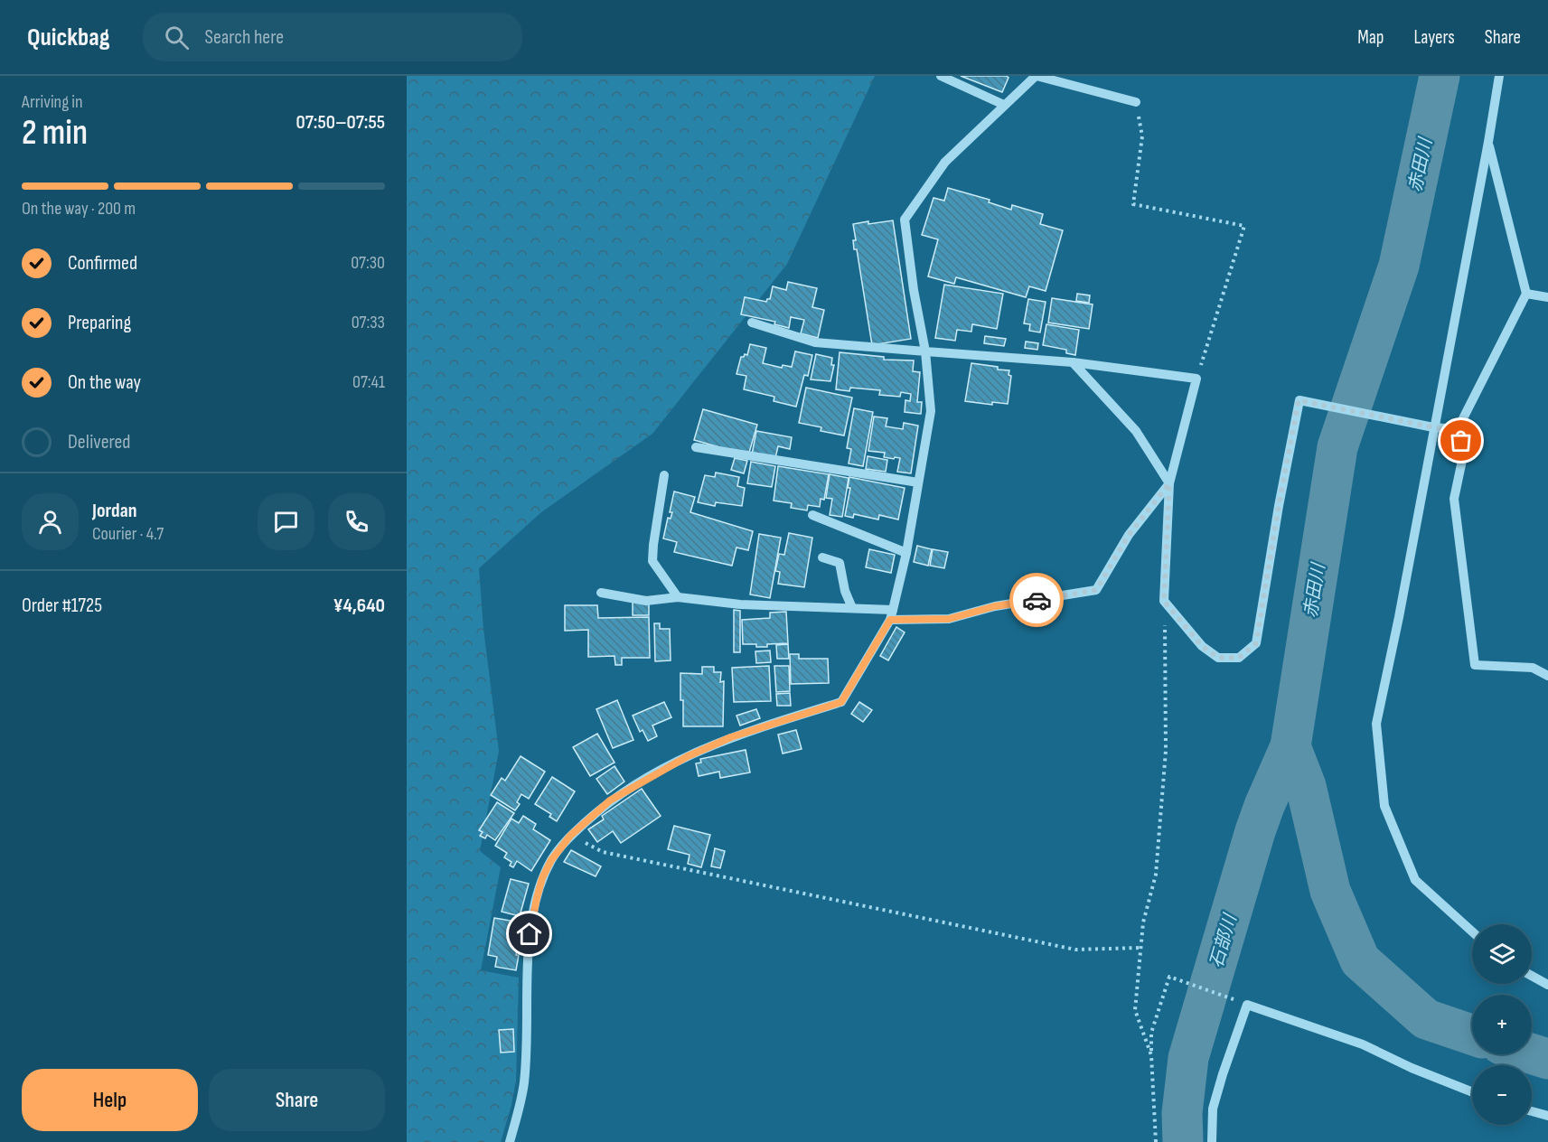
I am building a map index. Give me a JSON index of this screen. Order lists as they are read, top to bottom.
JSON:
{
  "water": ["赤田川", "石部川"],
  "page": {
    "header": "Quickbag",
    "search": "Search here",
    "nav": ["Map", "Layers", "Share"],
    "heading": ["2 min", "Arriving in", "07:50–07:55"],
    "panel": [
      "Jordan",
      "Courier · 4.7",
      "Order #1725",
      "¥4,640"
    ],
    "bar": "On the way · 200 m",
    "list": [
      ["Confirmed", "07:30"],
      ["Preparing", "07:33"],
      ["On the way", "07:41"],
      "Delivered"
    ],
    "map_buttons": ["+", "−"],
    "buttons": ["Help", "Share"]
  }
}
